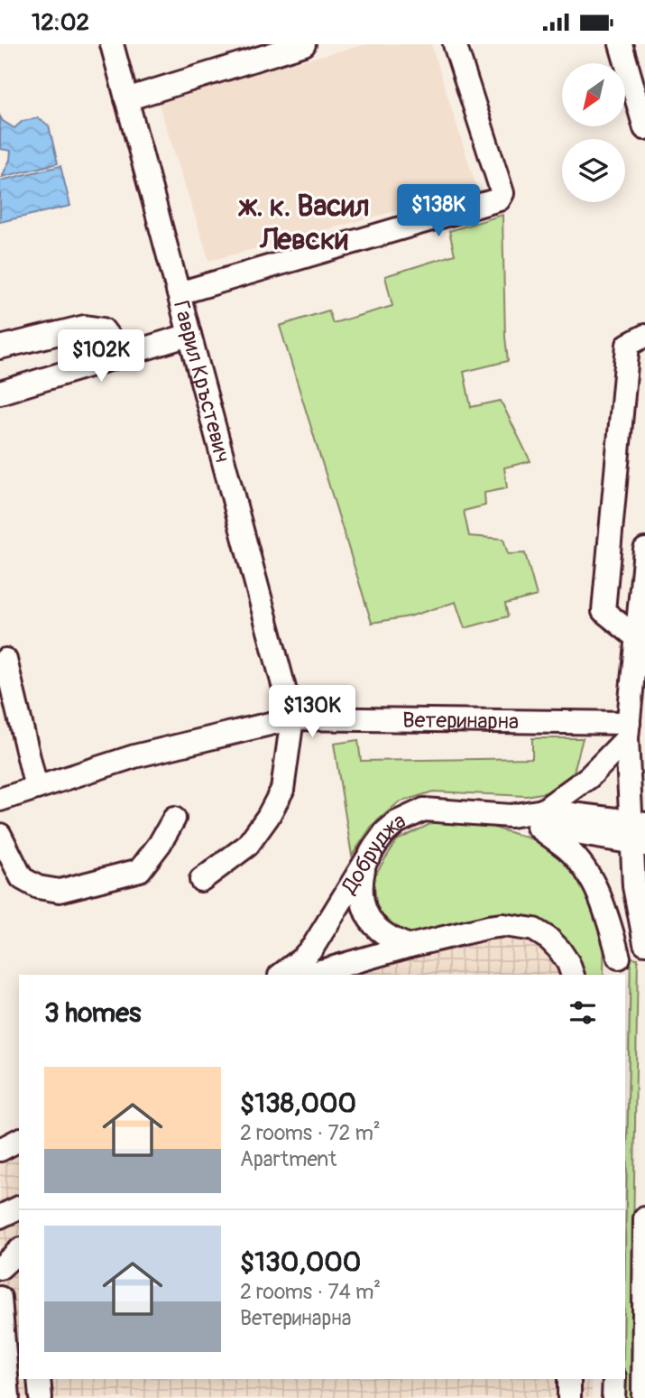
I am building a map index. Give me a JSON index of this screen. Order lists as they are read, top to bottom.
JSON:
{
  "streets": {
    "street": ["Гаврил Кръстевич", "Ветеринарна", "Добруджа"]
  },
  "crossings": [
    ["Гаврил Кръстевич", "Ветеринарна"]
  ],
  "districts": ["ж. к. Васил Левски"],
  "north": "bottom left",
  "page": {
    "status": "12:02",
    "price": ["$138K", "$102K", "$130K"],
    "heading": "3 homes",
    "list": [
      {
        "name": "$138,000",
        "note": "2 rooms · 72 m² · Apartment"
      },
      {
        "name": "$130,000",
        "note": "2 rooms · 74 m² · Ветеринарна"
      }
    ]
  }
}
